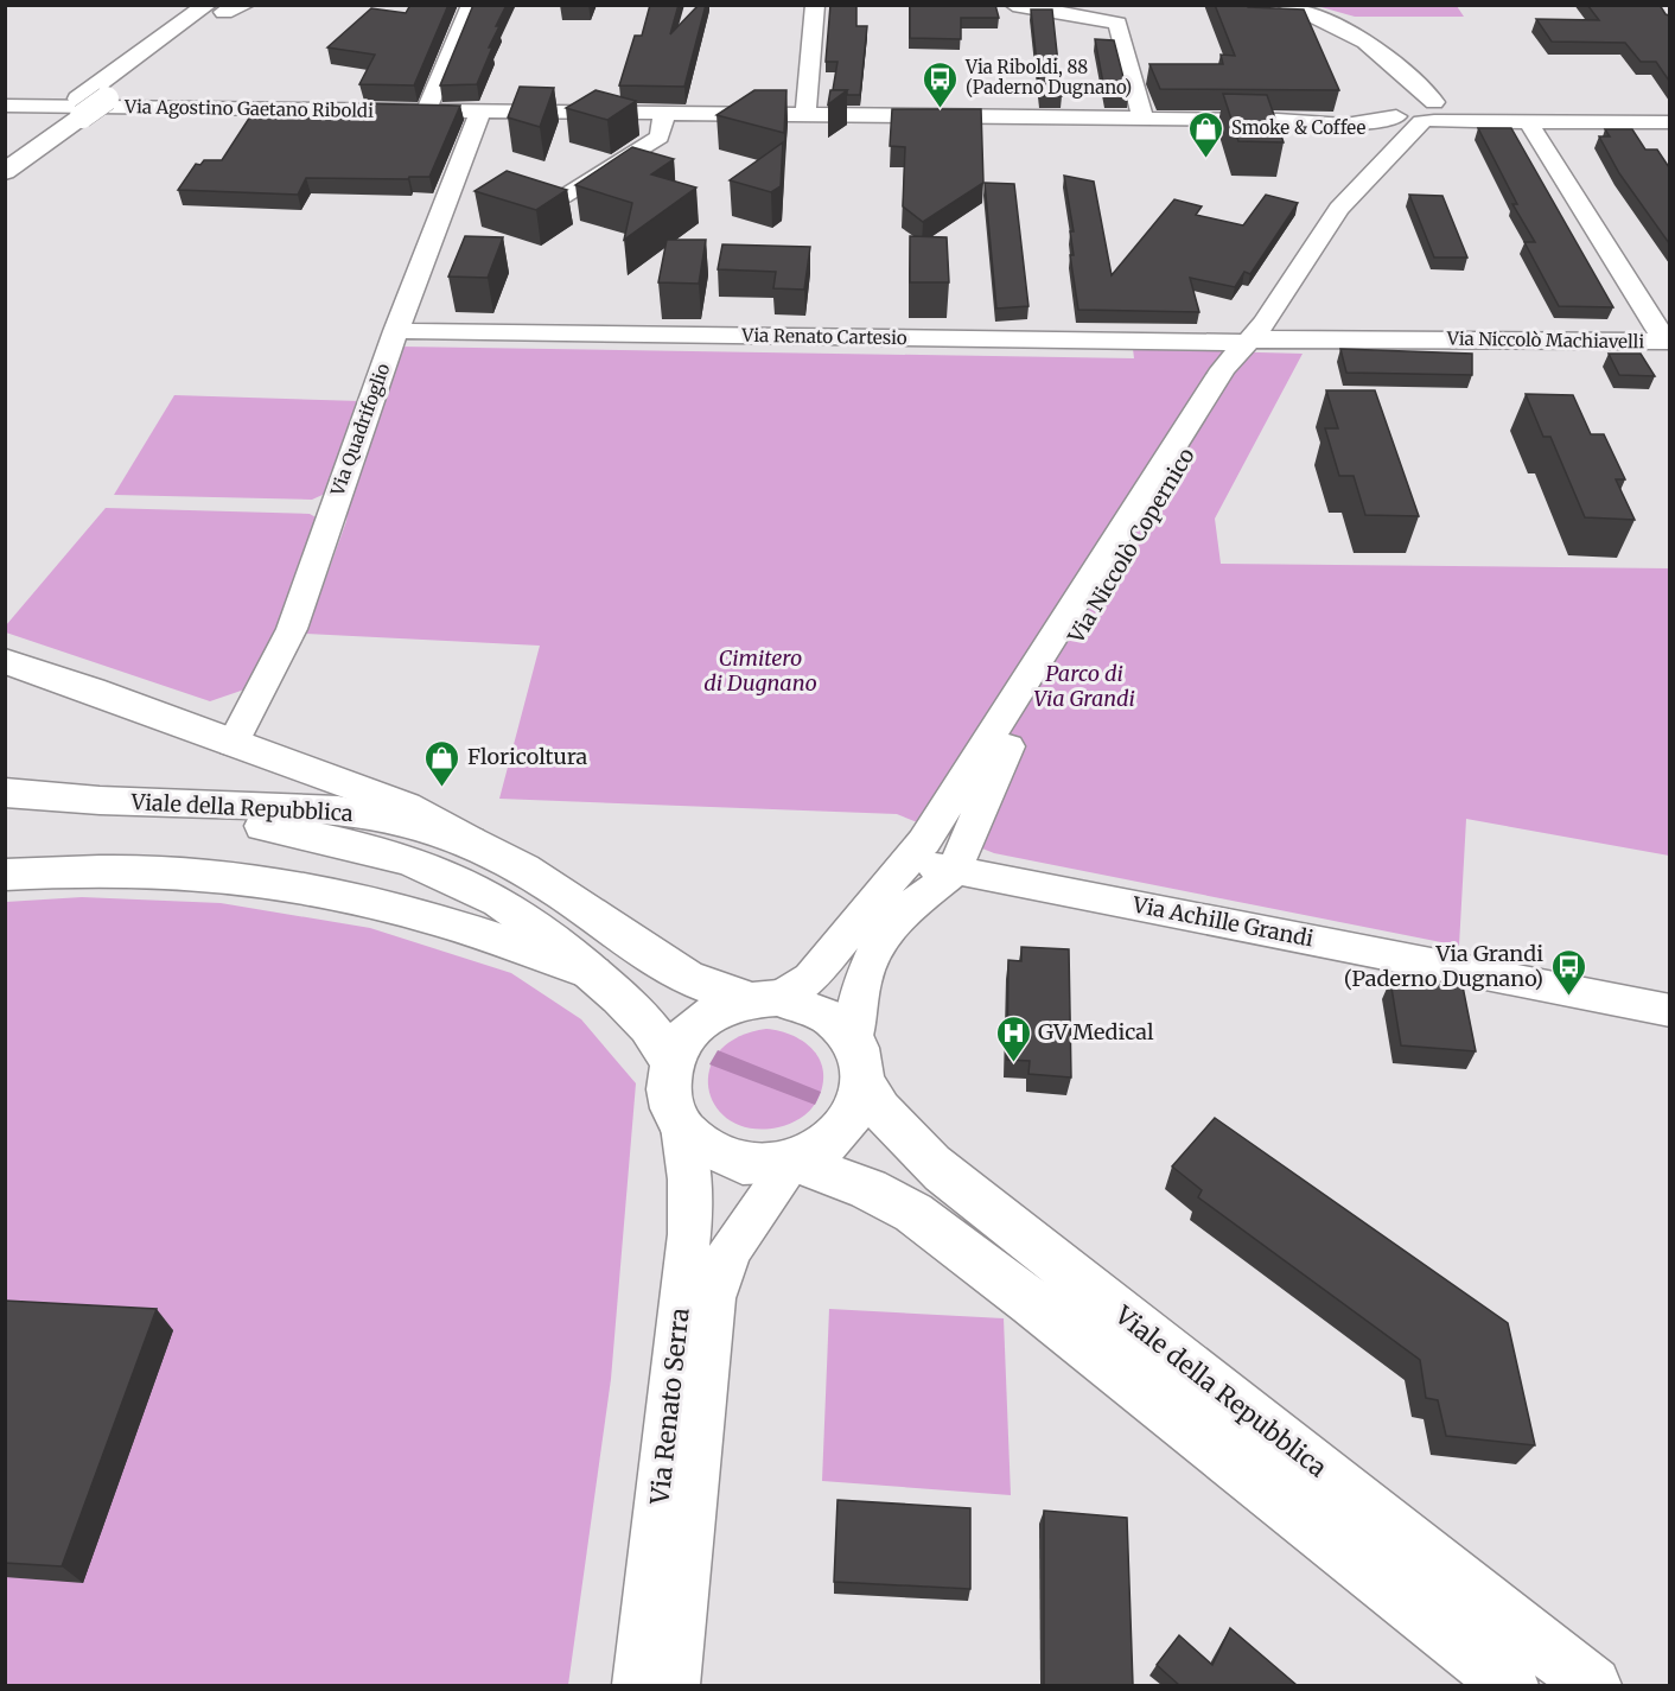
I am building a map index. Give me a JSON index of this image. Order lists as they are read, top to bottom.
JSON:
{
  "streets": {
    "main road": ["Viale della Repubblica"],
    "street": [
      "Via Agostino Gaetano Riboldi",
      "Via Renato Cartesio",
      "Via Niccolò Machiavelli",
      "Via Quadrifoglio",
      "Via Niccolò Copernico",
      "Via Achille Grandi",
      "Via Renato Serra"
    ]
  },
  "crossings": [
    ["Via Agostino Gaetano Riboldi", "Via Niccolò Machiavelli"],
    ["Via Agostino Gaetano Riboldi", "Via Quadrifoglio"],
    ["Via Agostino Gaetano Riboldi", "Via Niccolò Copernico"],
    ["Via Renato Cartesio", "Via Niccolò Machiavelli"],
    ["Via Renato Cartesio", "Via Quadrifoglio"],
    ["Via Renato Cartesio", "Via Niccolò Copernico"],
    ["Via Niccolò Machiavelli", "Via Niccolò Copernico"],
    ["Via Niccolò Copernico", "Viale della Repubblica"],
    ["Via Niccolò Copernico", "Via Achille Grandi"],
    ["Via Niccolò Copernico", "Via Renato Serra"],
    ["Viale della Repubblica", "Via Renato Serra"]
  ],
  "parks": ["Cimitero di Dugnano", "Parco di Via Grandi"],
  "places": {
    "bus stop": ["Via Riboldi, 88 (Paderno Dugnano)", "Via Grandi (Paderno Dugnano)"],
    "shop": ["Smoke & Coffee", "Floricoltura"],
    "hospital": ["GV Medical"]
  }
}
